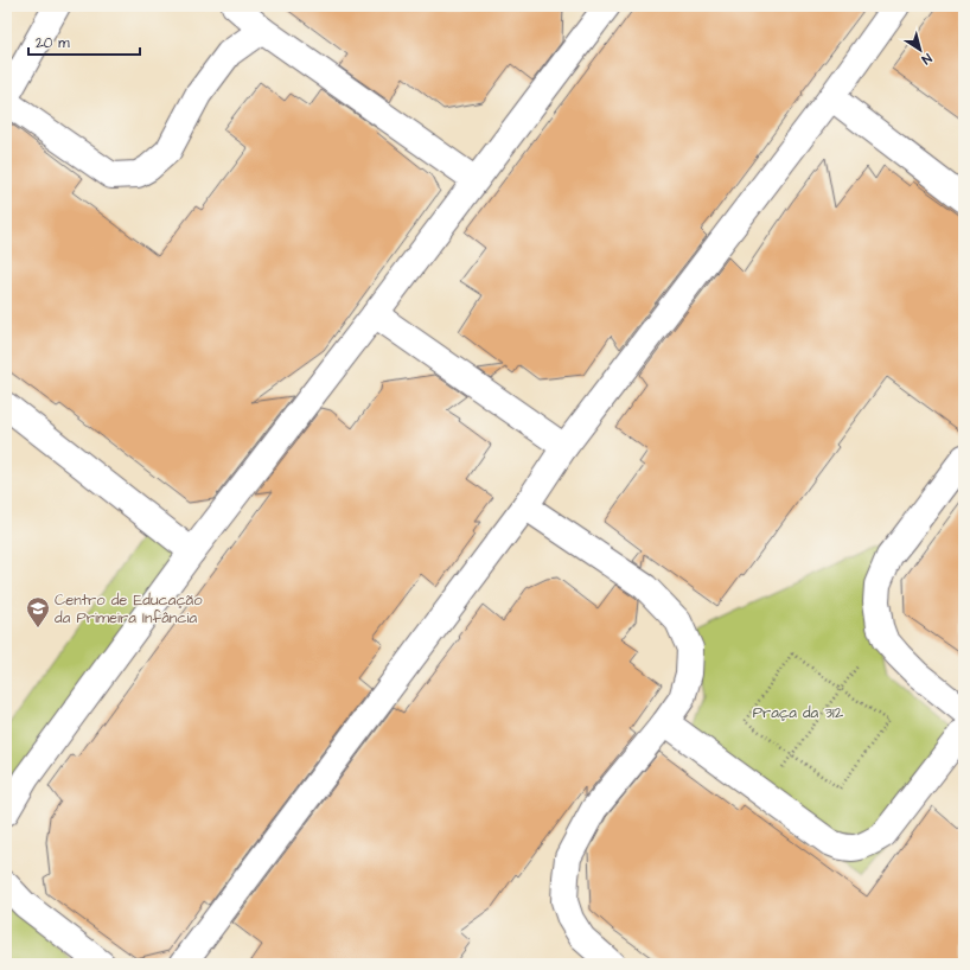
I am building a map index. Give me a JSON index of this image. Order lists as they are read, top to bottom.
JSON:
{
  "parks": ["Praça da 312"],
  "places": {
    "school or university": ["Centro de Educação da Primeira Infância"]
  },
  "scale_bar": "20 m",
  "north": "bottom right"
}
